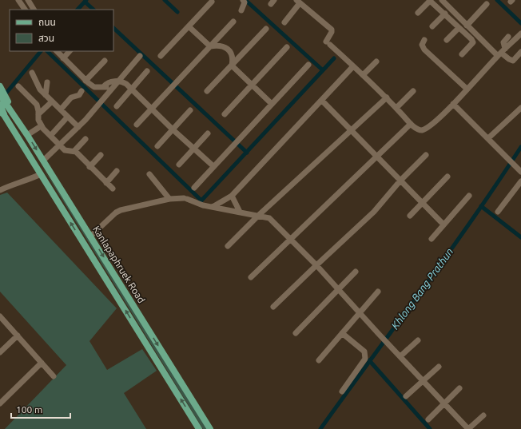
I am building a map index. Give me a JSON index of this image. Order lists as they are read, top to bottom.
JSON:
{
  "streets": {
    "main road": ["Kanlapaphruek Road"]
  },
  "water": ["Khlong Bang Prathun"],
  "legend": ["ถนน", "สวน"],
  "scale_bar": "100 m"
}
